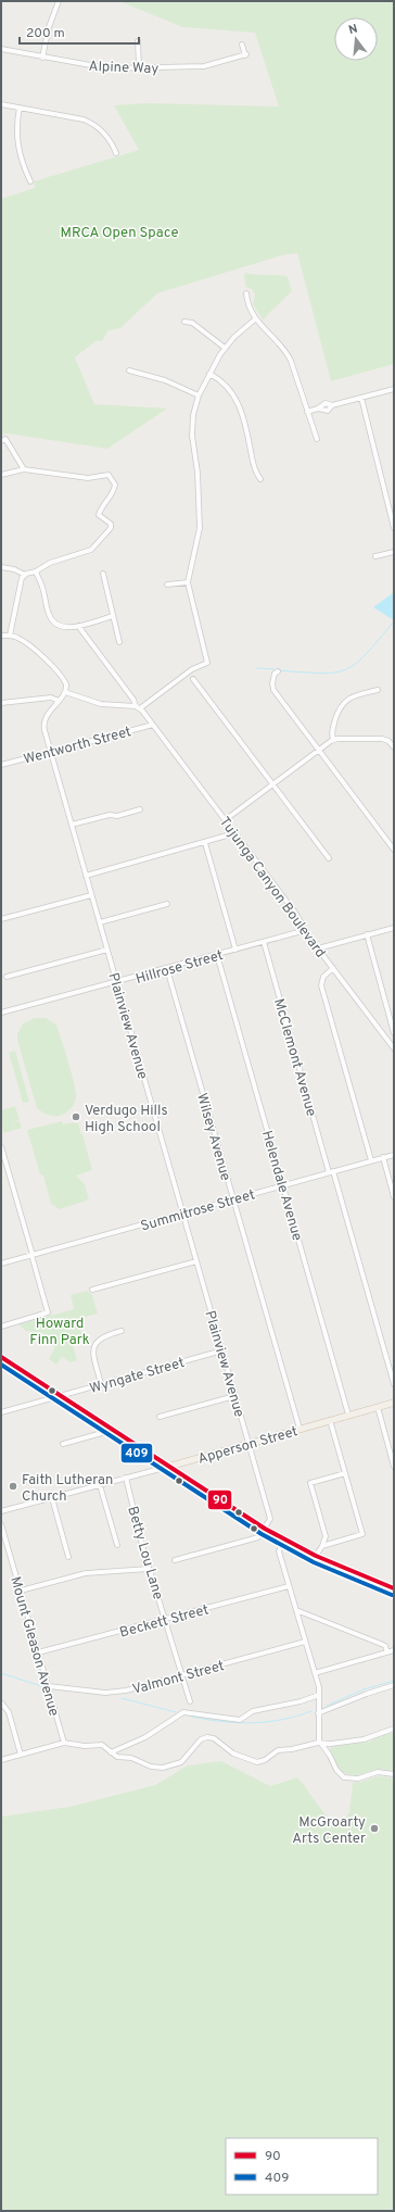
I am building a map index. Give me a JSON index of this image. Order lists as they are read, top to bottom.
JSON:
{
  "streets": {
    "main road": ["Apperson Street"],
    "street": [
      "Alpine Way",
      "Wentworth Street",
      "Tujunga Canyon Boulevard",
      "Hillrose Street",
      "Plainview Avenue",
      "McClemont Avenue",
      "Wilsey Avenue",
      "Helendale Avenue",
      "Summitrose Street",
      "Wyngate Street",
      "Betty Lou Lane",
      "Beckett Street",
      "Mount Gleason Avenue",
      "Valmont Street"
    ]
  },
  "crossings": [
    ["Wentworth Street", "Tujunga Canyon Boulevard"],
    ["Wentworth Street", "Plainview Avenue"],
    ["Tujunga Canyon Boulevard", "Hillrose Street"],
    ["Hillrose Street", "Plainview Avenue"],
    ["Hillrose Street", "McClemont Avenue"],
    ["Hillrose Street", "Wilsey Avenue"],
    ["Hillrose Street", "Helendale Avenue"],
    ["Plainview Avenue", "Summitrose Street"],
    ["Plainview Avenue", "Wyngate Street"],
    ["Plainview Avenue", "Apperson Street"],
    ["McClemont Avenue", "Summitrose Street"],
    ["Wilsey Avenue", "Summitrose Street"],
    ["Wilsey Avenue", "Apperson Street"],
    ["Helendale Avenue", "Summitrose Street"],
    ["Helendale Avenue", "Apperson Street"],
    ["Apperson Street", "Betty Lou Lane"],
    ["Betty Lou Lane", "Beckett Street"],
    ["Betty Lou Lane", "Valmont Street"],
    ["Beckett Street", "Mount Gleason Avenue"],
    ["Mount Gleason Avenue", "Valmont Street"]
  ],
  "parks": ["MRCA Open Space", "Howard Finn Park"],
  "places": ["Verdugo Hills High School", "Faith Lutheran Church", "McGroarty Arts Center"],
  "lines": ["transit line 90", "transit line 409"],
  "legend": ["90", "409"],
  "scale_bar": "200 m",
  "north": "top"
}
